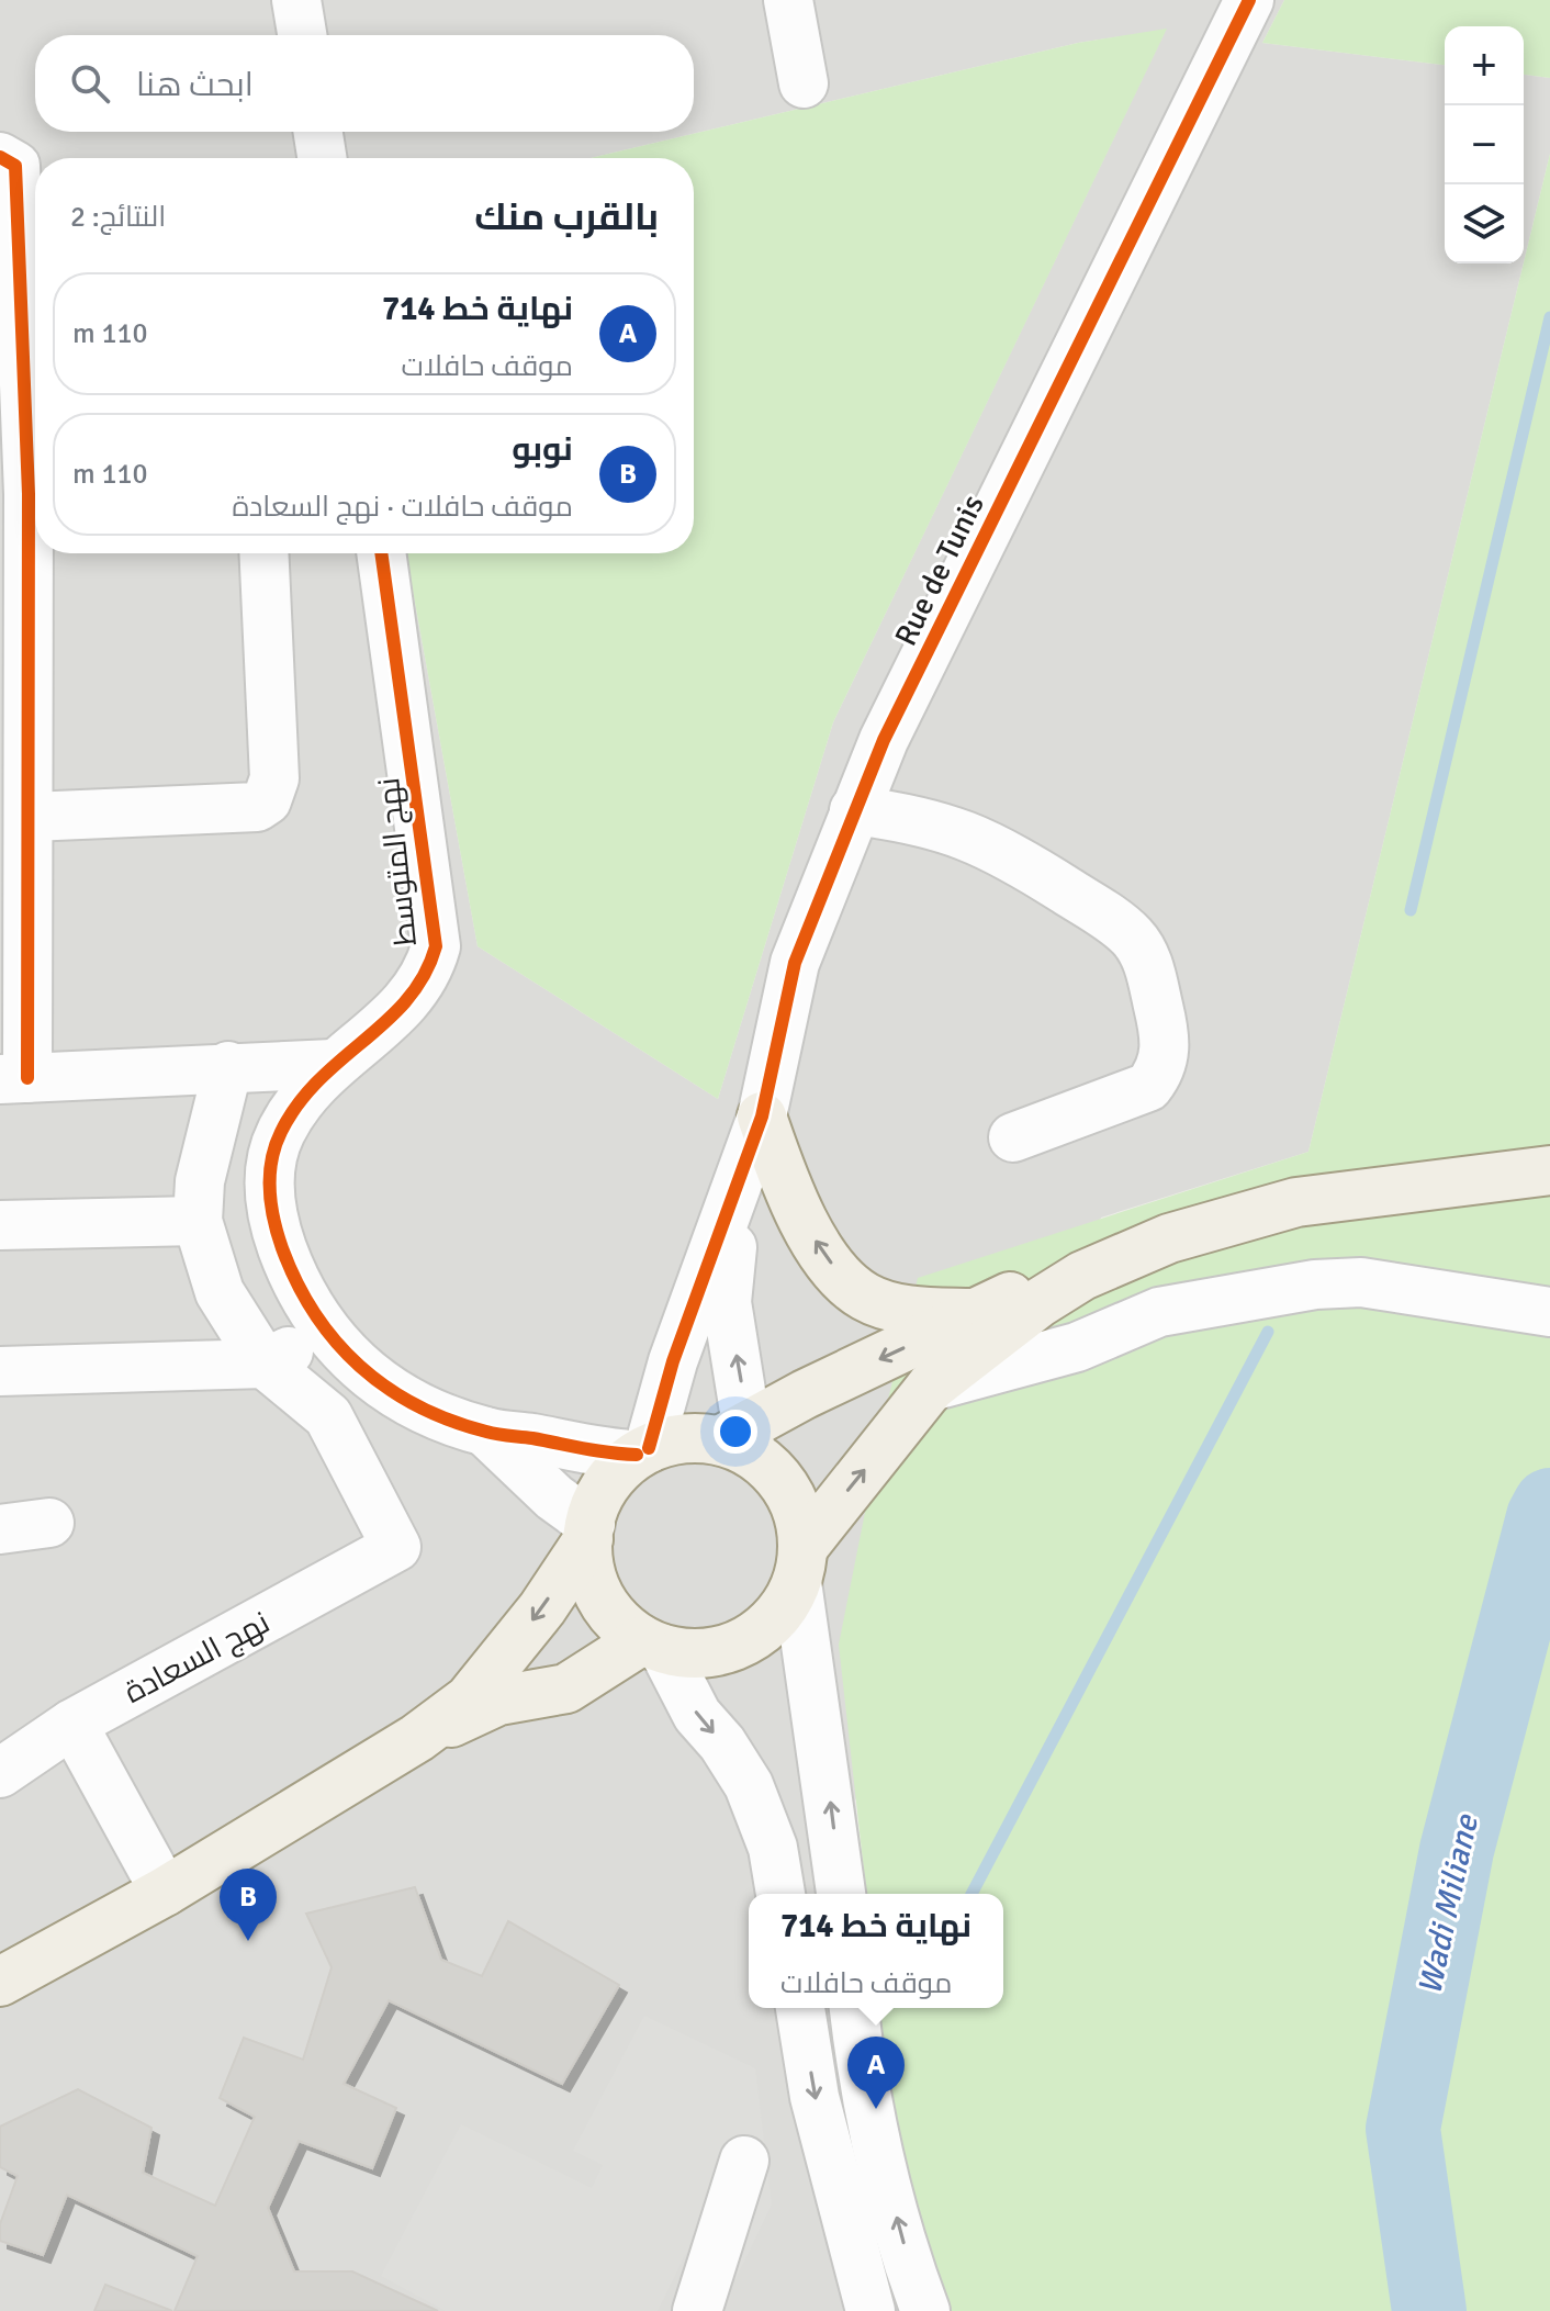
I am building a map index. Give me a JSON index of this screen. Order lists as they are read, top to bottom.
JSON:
{
  "streets": {
    "street": ["Rue de Tunis", "نهج المتوسط", "نهج السعادة"]
  },
  "water": ["Wadi Miliane"],
  "page": {
    "map_buttons": ["+", "−"],
    "search": "ابحث هنا",
    "heading": ["بالقرب منك", "النتائج: 2"],
    "list": [
      {
        "mark": "A",
        "name": "نهاية خط 714",
        "note": "موقف حافلات",
        "value": "110 m"
      },
      {
        "mark": "B",
        "name": "نوبو",
        "note": "موقف حافلات · نهج السعادة",
        "value": "110 m"
      }
    ],
    "pins": ["B", "A"],
    "popup": ["نهاية خط 714", "موقف حافلات"]
  }
}
